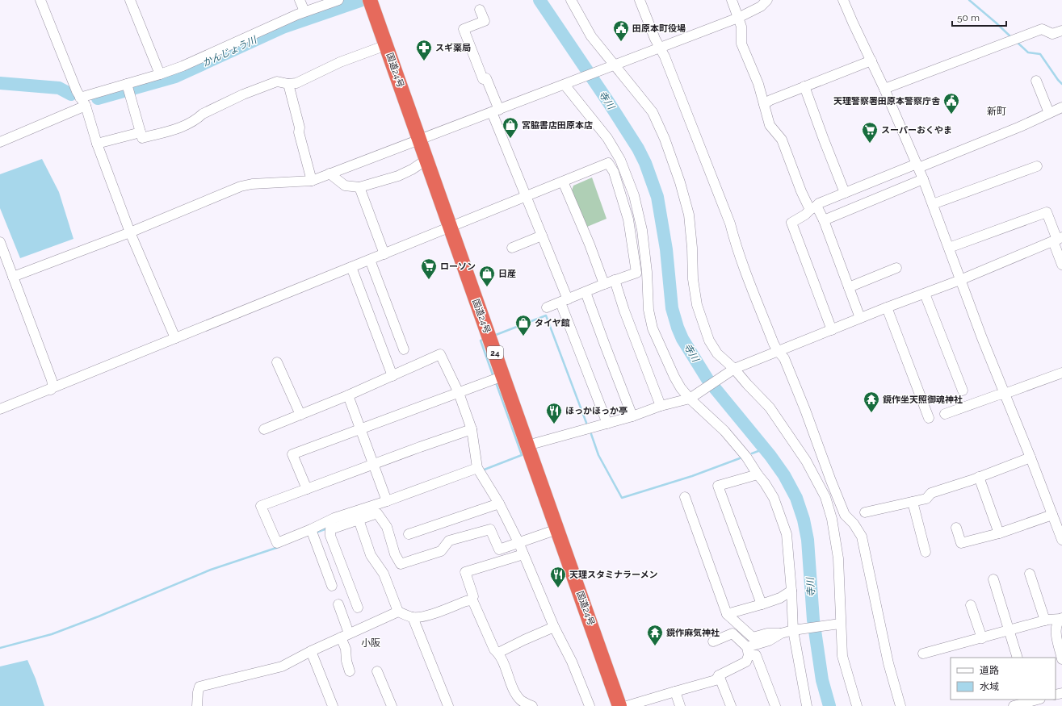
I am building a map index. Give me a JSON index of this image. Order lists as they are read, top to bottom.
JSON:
{
  "streets": {
    "highway": ["国道24号", "24"]
  },
  "districts": ["新町", "小阪"],
  "water": ["かんじょう川", "寺川"],
  "places": {
    "public building": ["田原本町役場", "天理警察署田原本警察庁舎"],
    "pharmacy": ["スギ薬局"],
    "shop": ["宮脇書店田原本店", "日産", "タイヤ館"],
    "supermarket": ["スーパーおくやま", "ローソン"],
    "temple": ["鏡作坐天照御魂神社", "鏡作麻気神社"],
    "restaurant": ["ほっかほっか亭", "天理スタミナラーメン"]
  },
  "legend": ["道路", "水域"],
  "scale_bar": "50 m"
}
